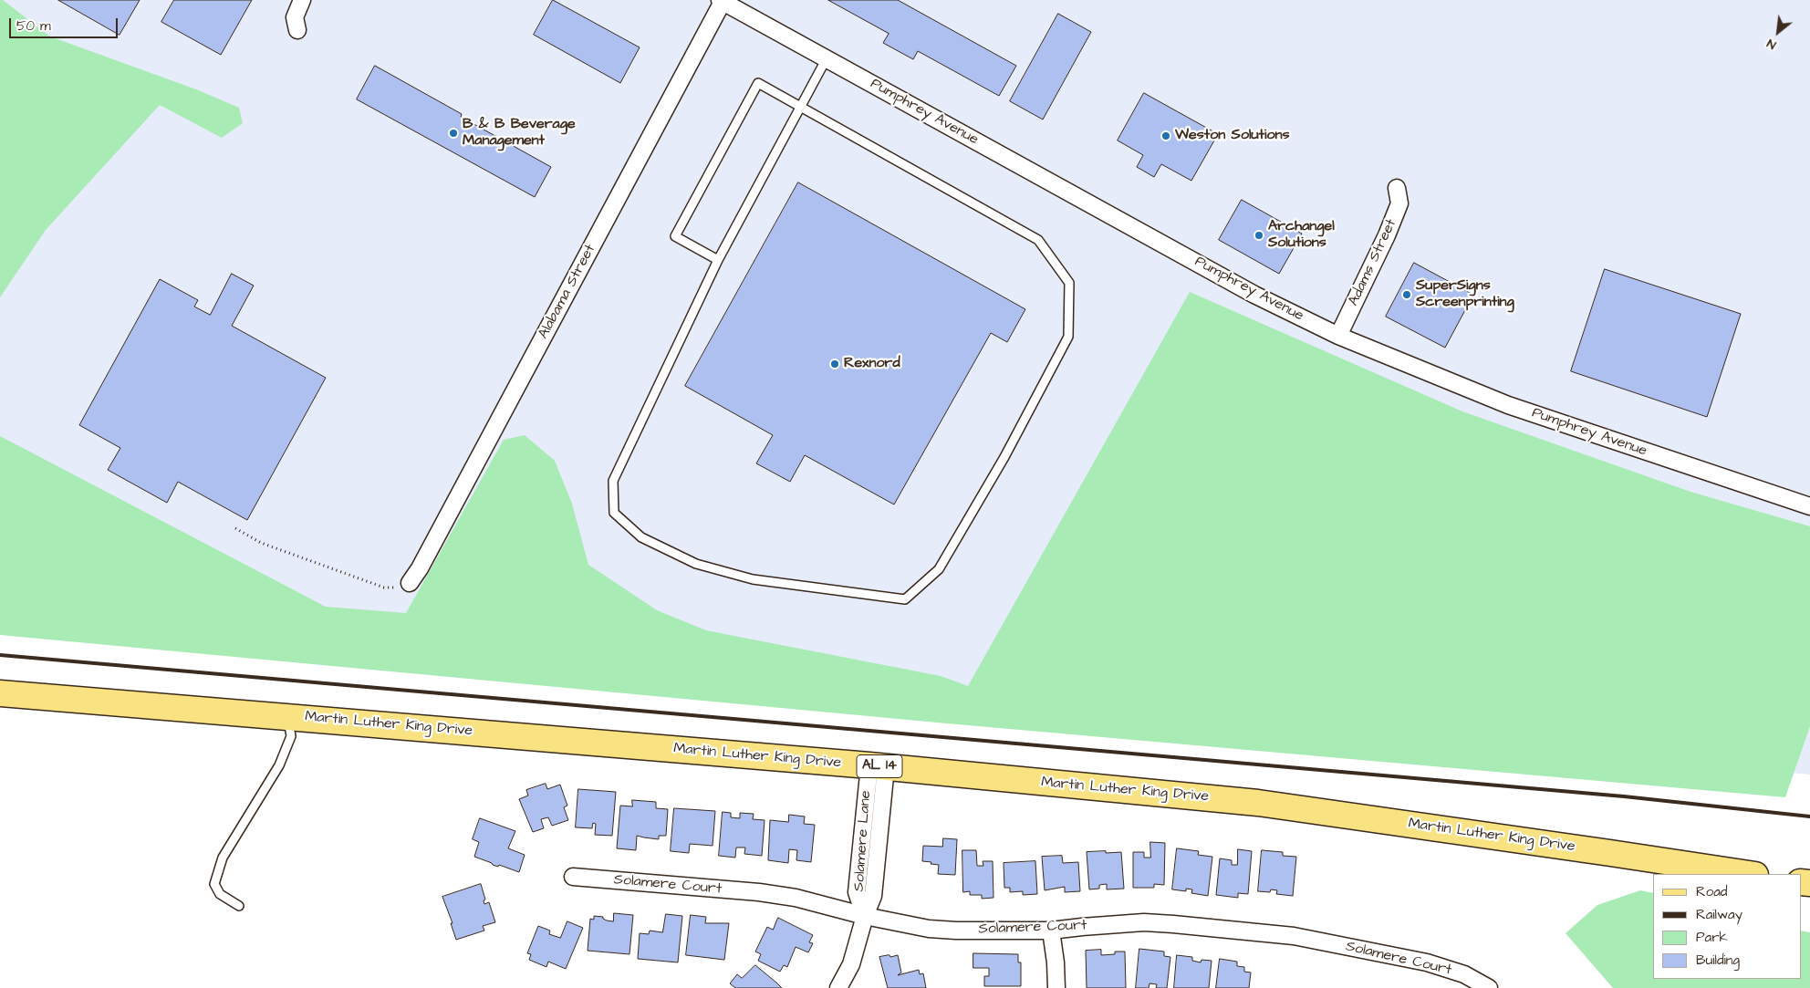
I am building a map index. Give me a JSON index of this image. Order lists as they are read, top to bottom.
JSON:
{
  "streets": {
    "main road": ["Martin Luther King Drive", "AL 14"],
    "street": [
      "Pumphrey Avenue",
      "Adams Street",
      "Alabama Street",
      "Solamere Lane",
      "Solamere Court"
    ]
  },
  "crossings": [
    ["Pumphrey Avenue", "Adams Street"],
    ["Pumphrey Avenue", "Alabama Street"],
    ["Martin Luther King Drive", "Solamere Lane"],
    ["Solamere Lane", "Solamere Court"]
  ],
  "places": [
    "B & B Beverage Management",
    "Weston Solutions",
    "Archangel Solutions",
    "SuperSigns Screenprinting",
    "Rexnord"
  ],
  "legend": [
    "Road",
    "Railway",
    "Park",
    "Building"
  ],
  "scale_bar": "50 m",
  "north": "bottom left"
}
